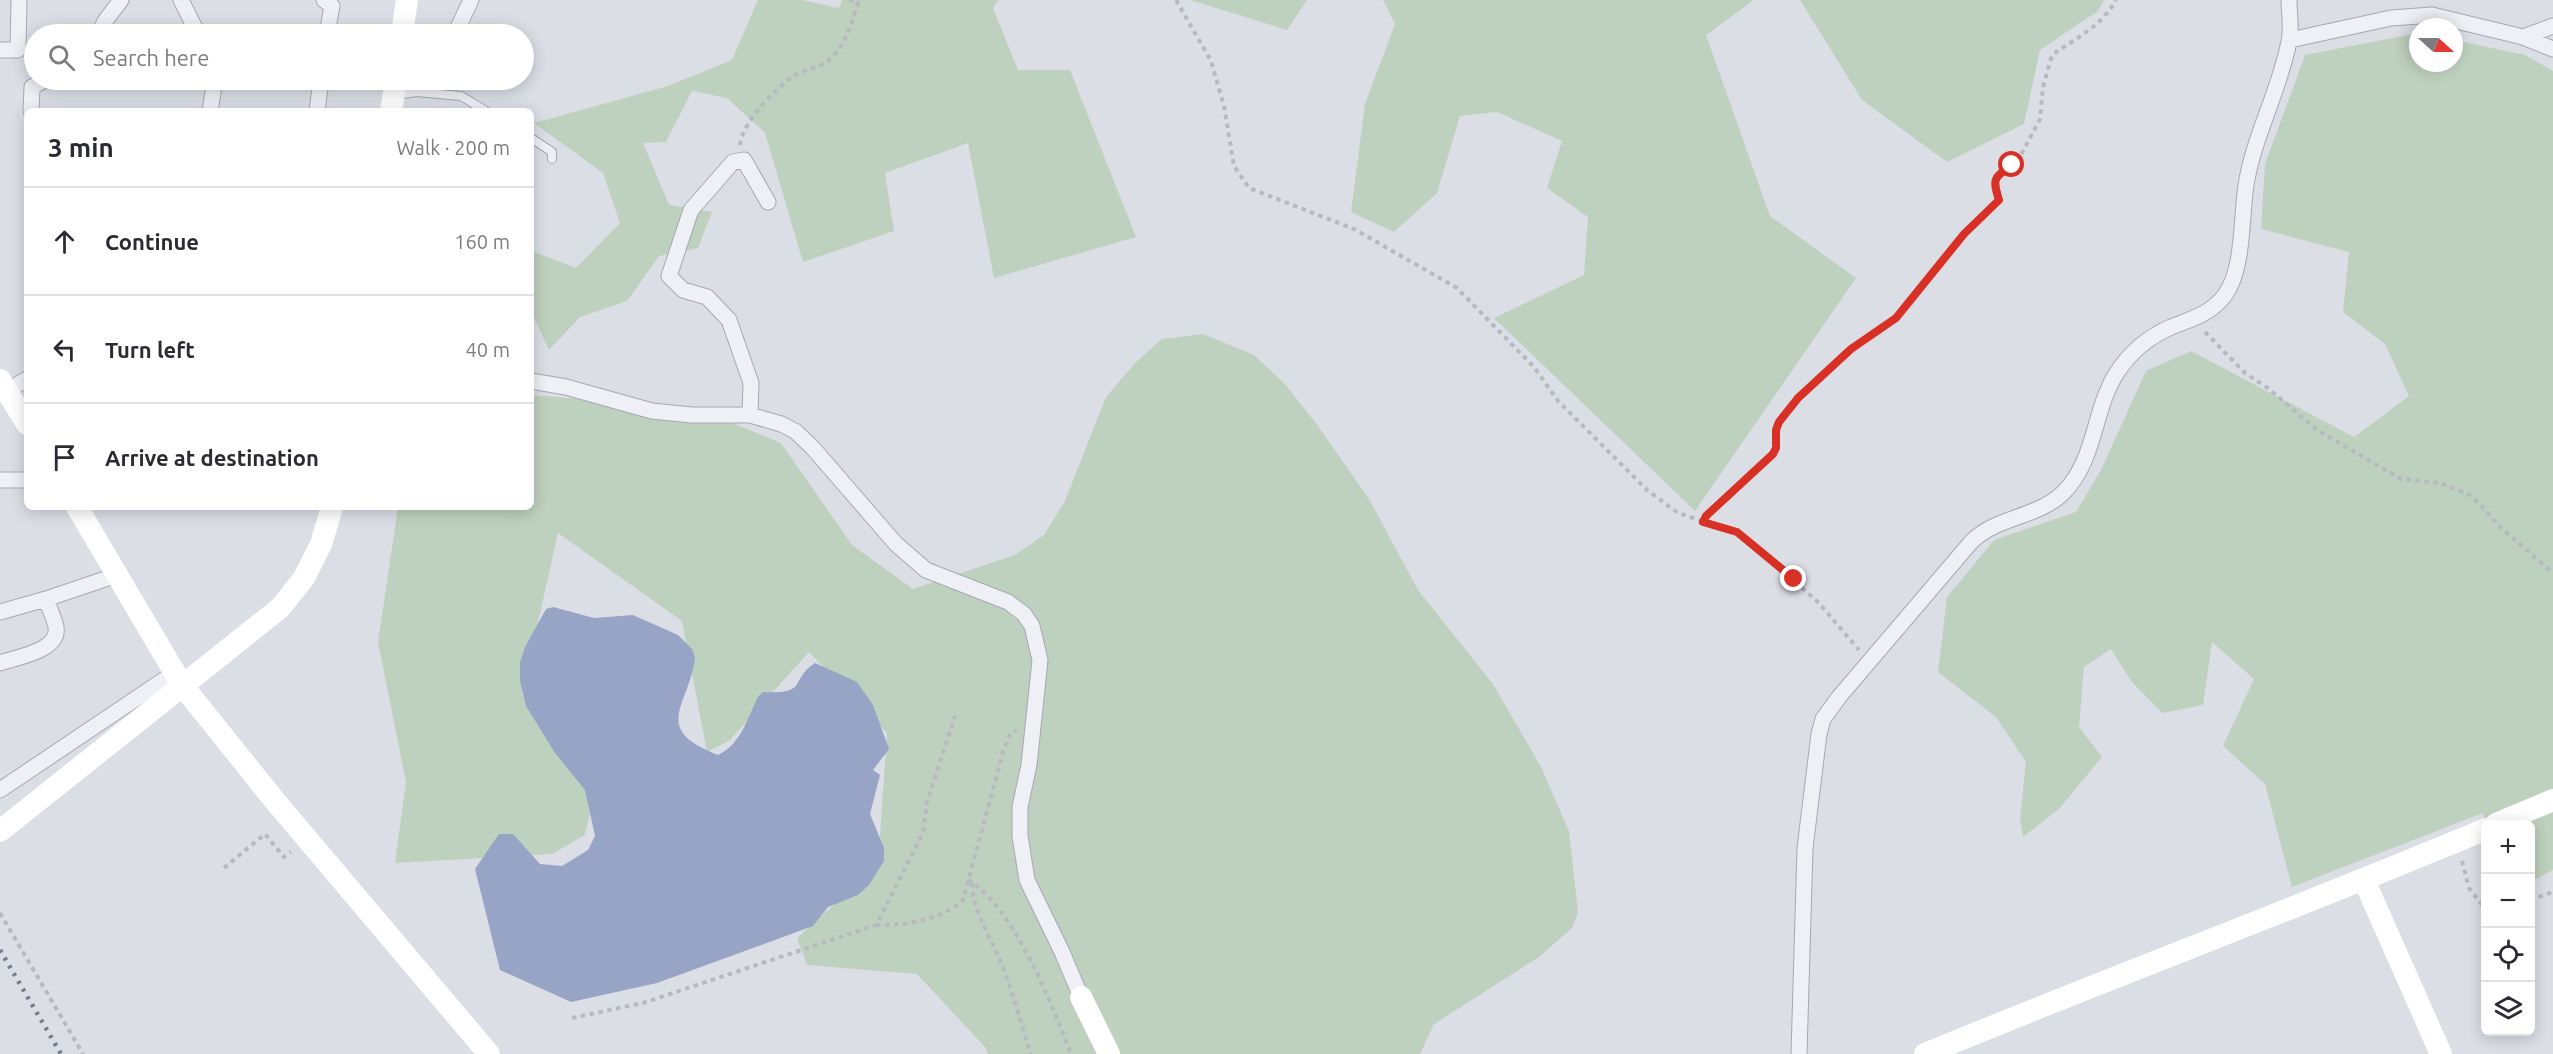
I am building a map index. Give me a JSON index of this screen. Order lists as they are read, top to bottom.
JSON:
{
  "north": "right",
  "page": {
    "search": "Search here",
    "heading": ["3 min", "Walk · 200 m"],
    "list": [
      ["Continue", "160 m"],
      ["Turn left", "40 m"],
      "Arrive at destination"
    ],
    "map_buttons": ["+", "−"]
  }
}
